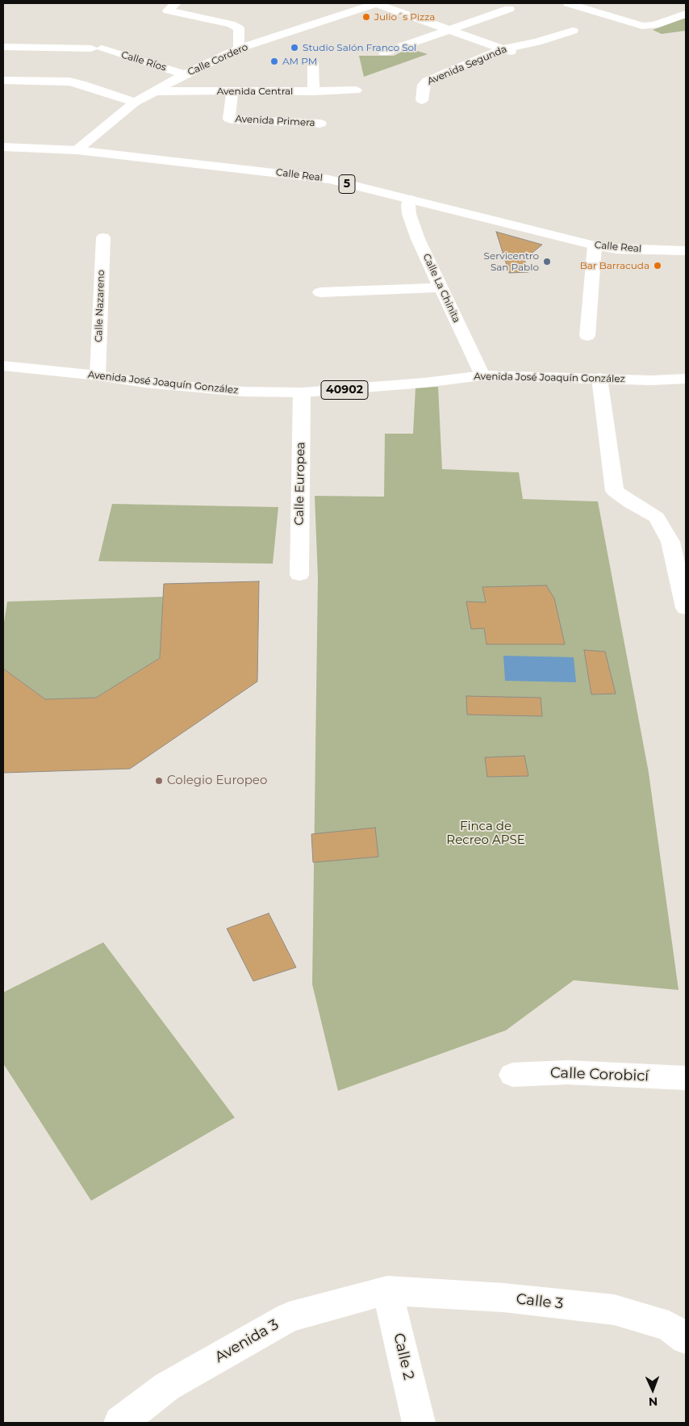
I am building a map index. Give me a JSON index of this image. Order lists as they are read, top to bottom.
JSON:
{
  "streets": {
    "street": [
      "Calle Cordero",
      "Calle Ríos",
      "Avenida Segunda",
      "Avenida Central",
      "Avenida Primera",
      "Calle Real",
      "5",
      "Calle La Chinita",
      "Calle Nazareno",
      "Avenida José Joaquín González",
      "40902",
      "Calle Europea",
      "Calle Corobicí",
      "Calle 3",
      "Avenida 3",
      "Calle 2"
    ]
  },
  "crossings": [
    ["Calle Cordero", "Calle Ríos"],
    ["Calle Cordero", "Avenida Central"],
    ["Calle Cordero", "Calle Real"],
    ["Avenida Central", "Avenida Primera"],
    ["Calle Real", "Calle La Chinita"],
    ["Calle La Chinita", "Avenida José Joaquín González"],
    ["Calle Nazareno", "Avenida José Joaquín González"],
    ["Avenida José Joaquín González", "Calle Europea"],
    ["Calle 3", "Avenida 3"],
    ["Calle 3", "Calle 2"],
    ["Avenida 3", "Calle 2"]
  ],
  "parks": ["Finca de Recreo APSE"],
  "places": [
    "Julio´s Pizza",
    "Studio Salón Franco Sol",
    "AM PM",
    "Servicentro San Pablo",
    "Bar Barracuda",
    "Colegio Europeo"
  ],
  "north": "bottom"
}
